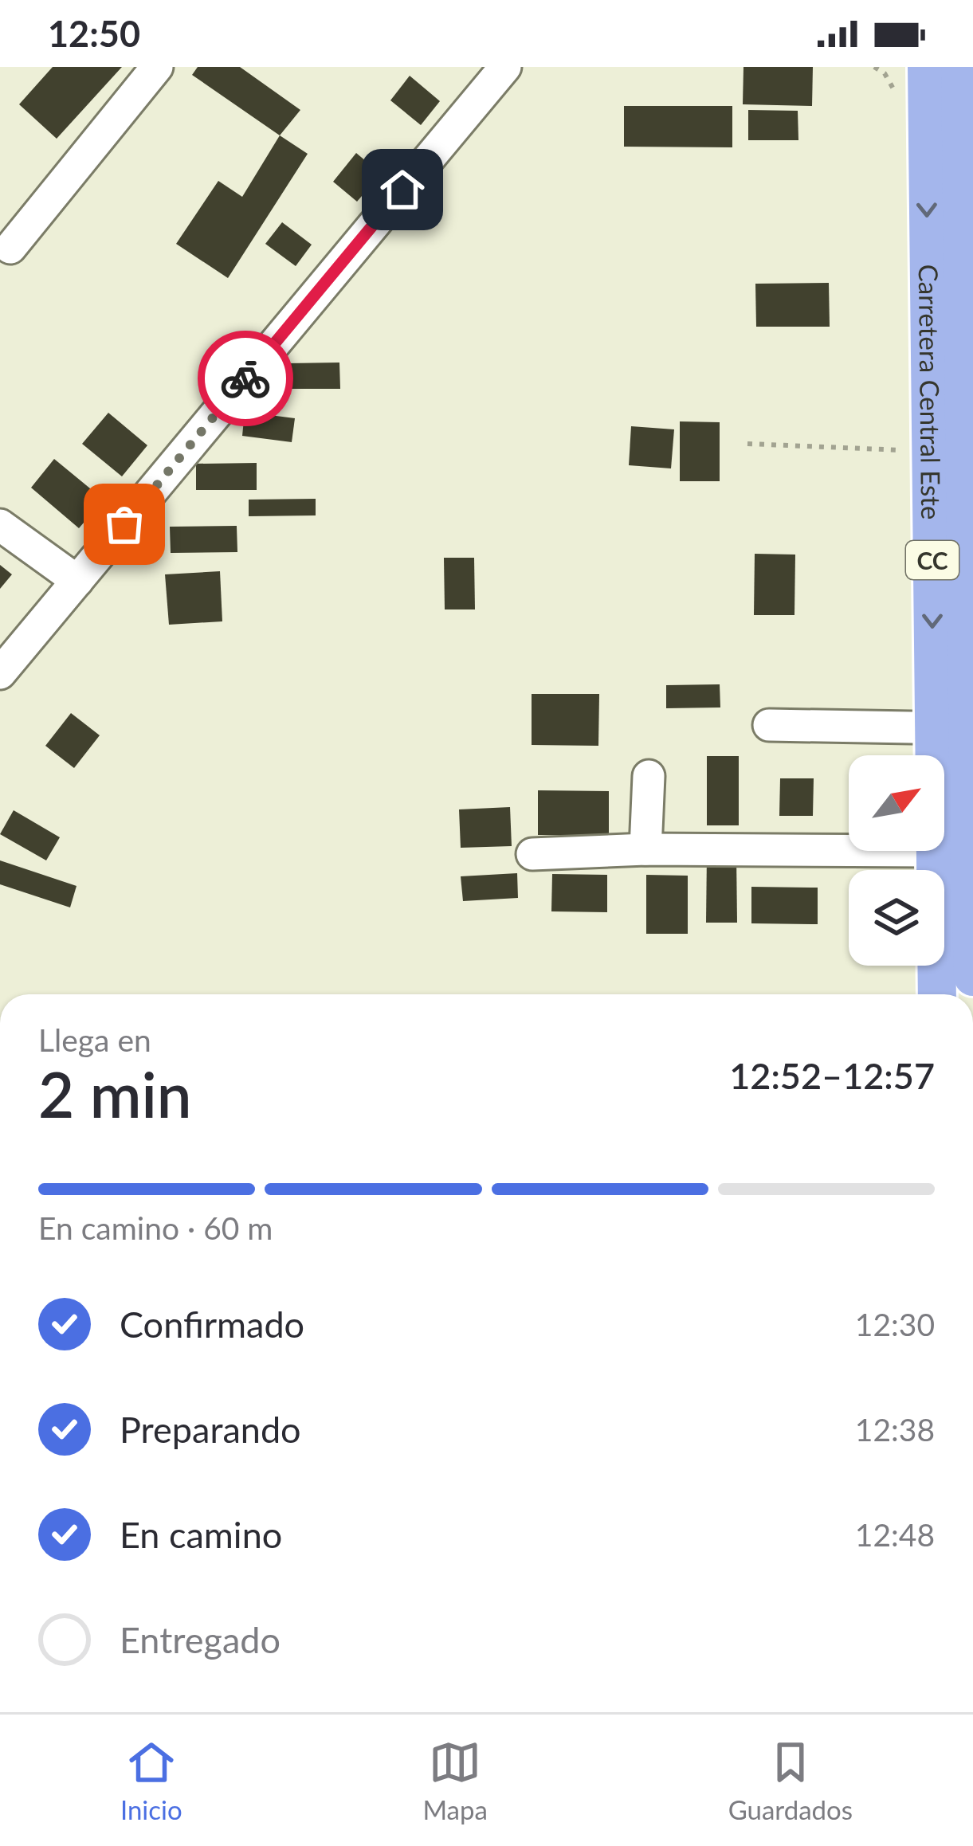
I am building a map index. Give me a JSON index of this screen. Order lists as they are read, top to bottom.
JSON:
{
  "streets": {
    "main road": ["Carretera Central Este", "CC"]
  },
  "north": "top right",
  "page": {
    "status": "12:50",
    "heading": ["2 min", "Llega en", "12:52–12:57"],
    "bar": "En camino · 60 m",
    "list": [
      ["Confirmado", "12:30"],
      ["Preparando", "12:38"],
      ["En camino", "12:48"],
      "Entregado"
    ],
    "tabs": ["Inicio", "Mapa", "Guardados"]
  }
}
